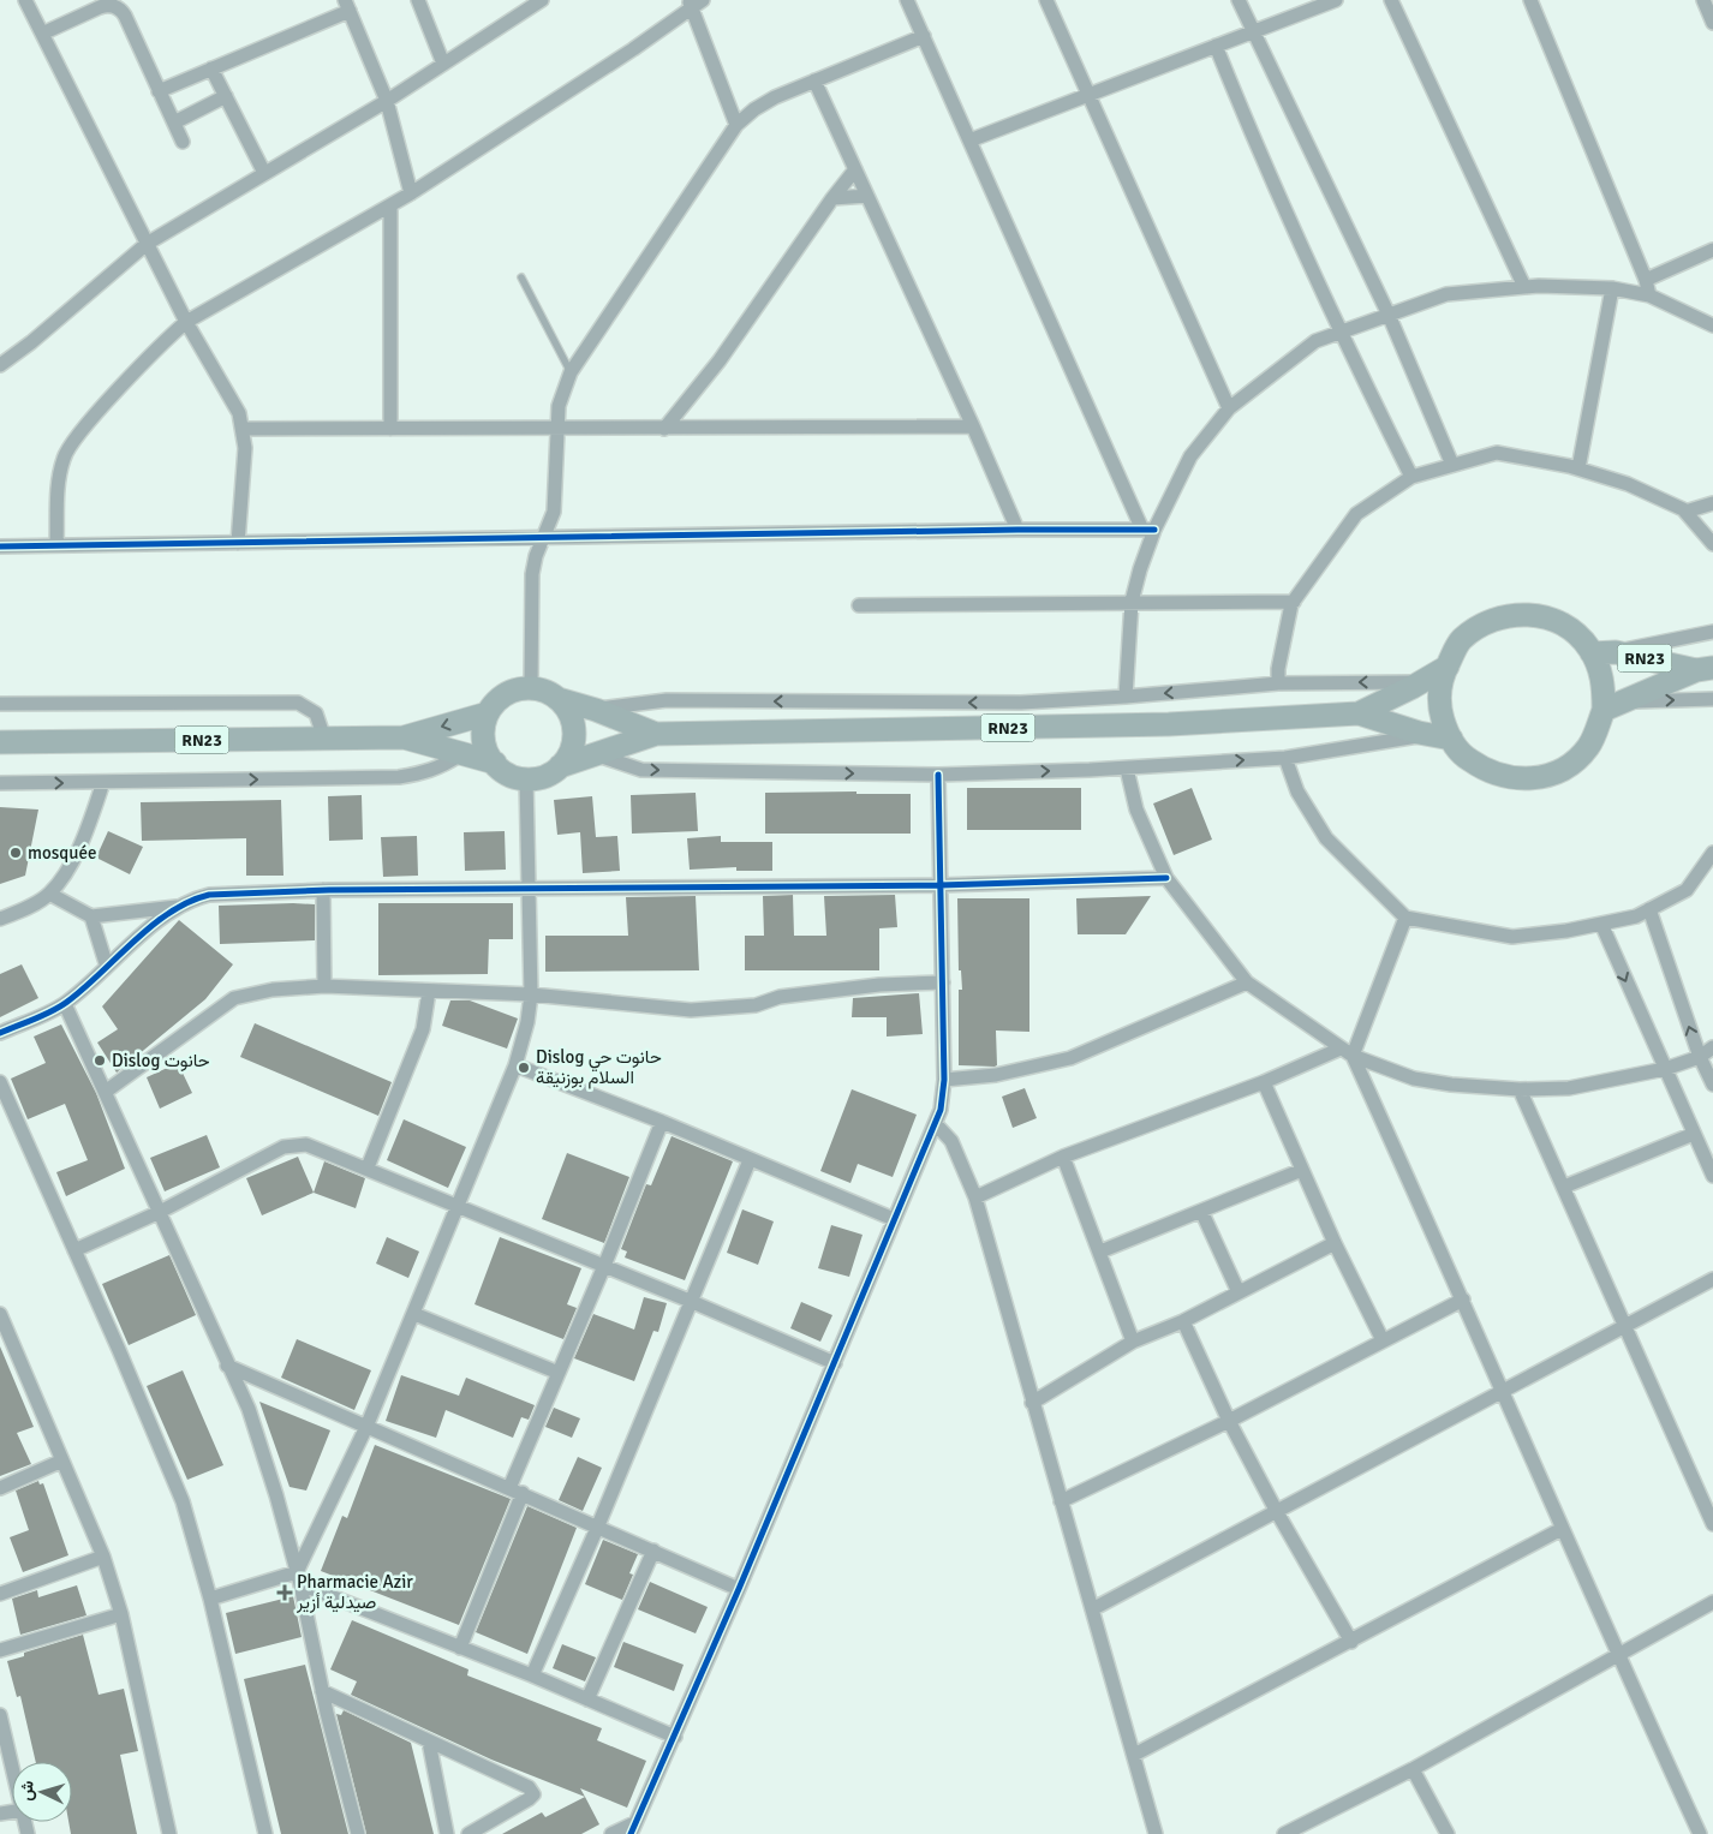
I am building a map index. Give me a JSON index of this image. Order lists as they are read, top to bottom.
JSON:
{
  "streets": {
    "main road": ["RN23"]
  },
  "places": {
    "other": ["mosquée", "Dislog حانوت", "Dislog حانوت حي السلام بوزنيقة"],
    "health": ["Pharmacie Azir صيدلية أزير"]
  },
  "north": "left"
}
